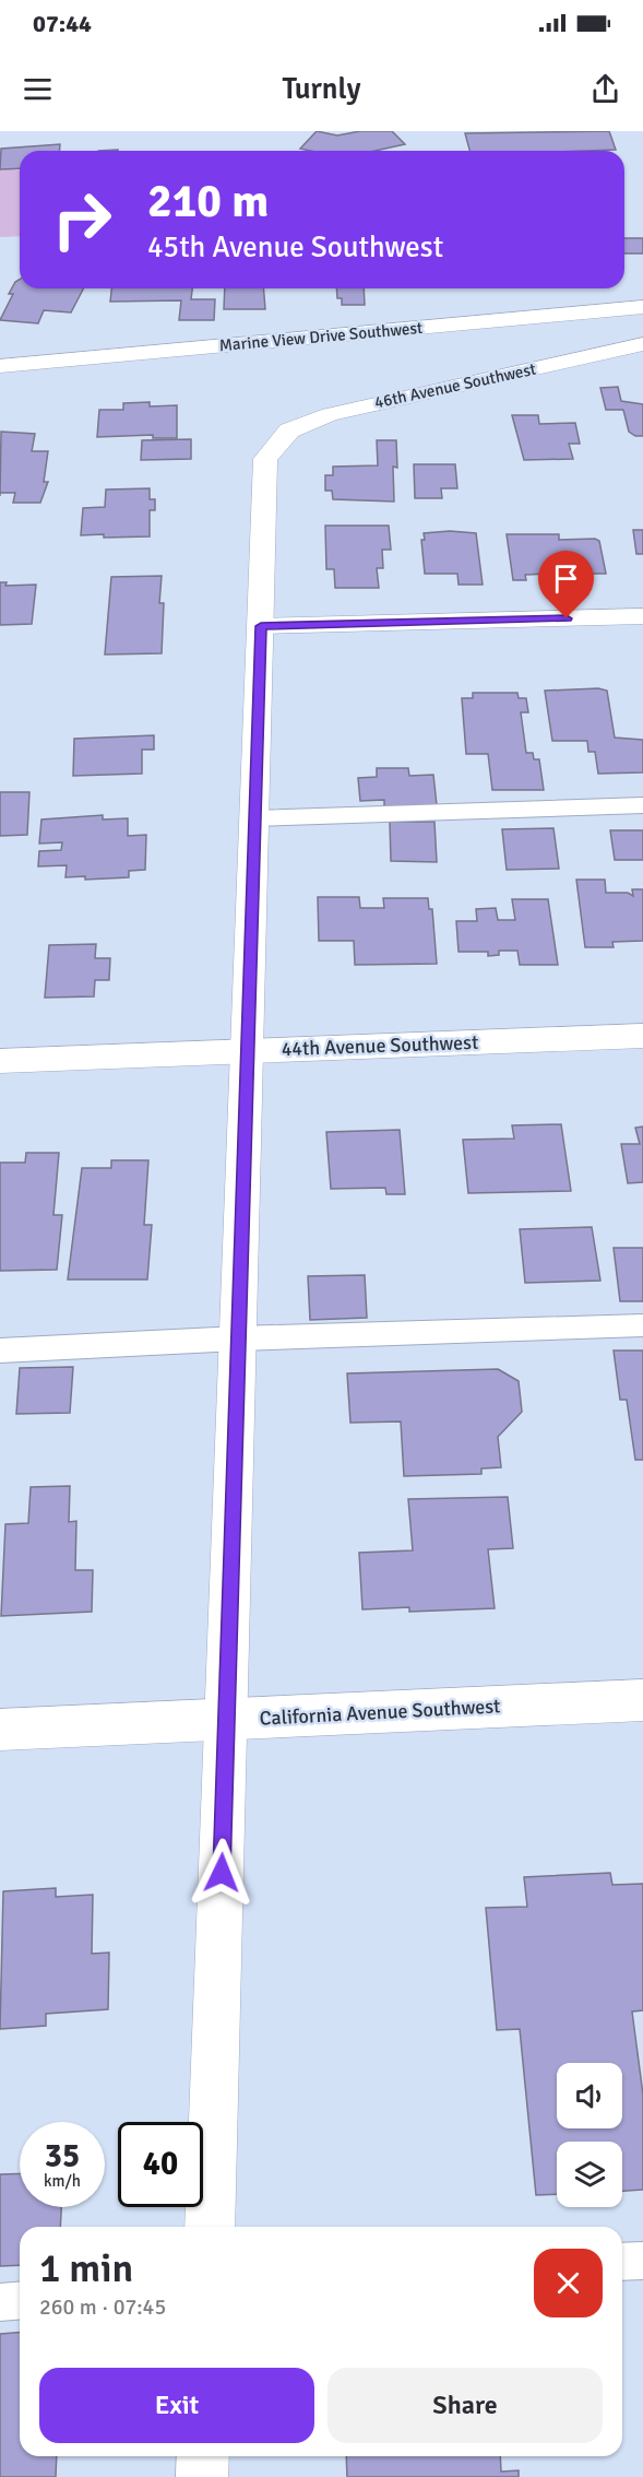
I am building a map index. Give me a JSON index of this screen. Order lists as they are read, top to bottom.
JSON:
{
  "streets": {
    "street": [
      "Marine View Drive Southwest",
      "46th Avenue Southwest",
      "44th Avenue Southwest",
      "California Avenue Southwest"
    ]
  },
  "page": {
    "status": "07:44",
    "header": "Turnly",
    "turn": ["210 m", "45th Avenue Southwest"],
    "speed": "35 km/h",
    "limit": "40",
    "heading": ["1 min", "260 m · 07:45"],
    "buttons": ["Exit", "Share"]
  }
}
